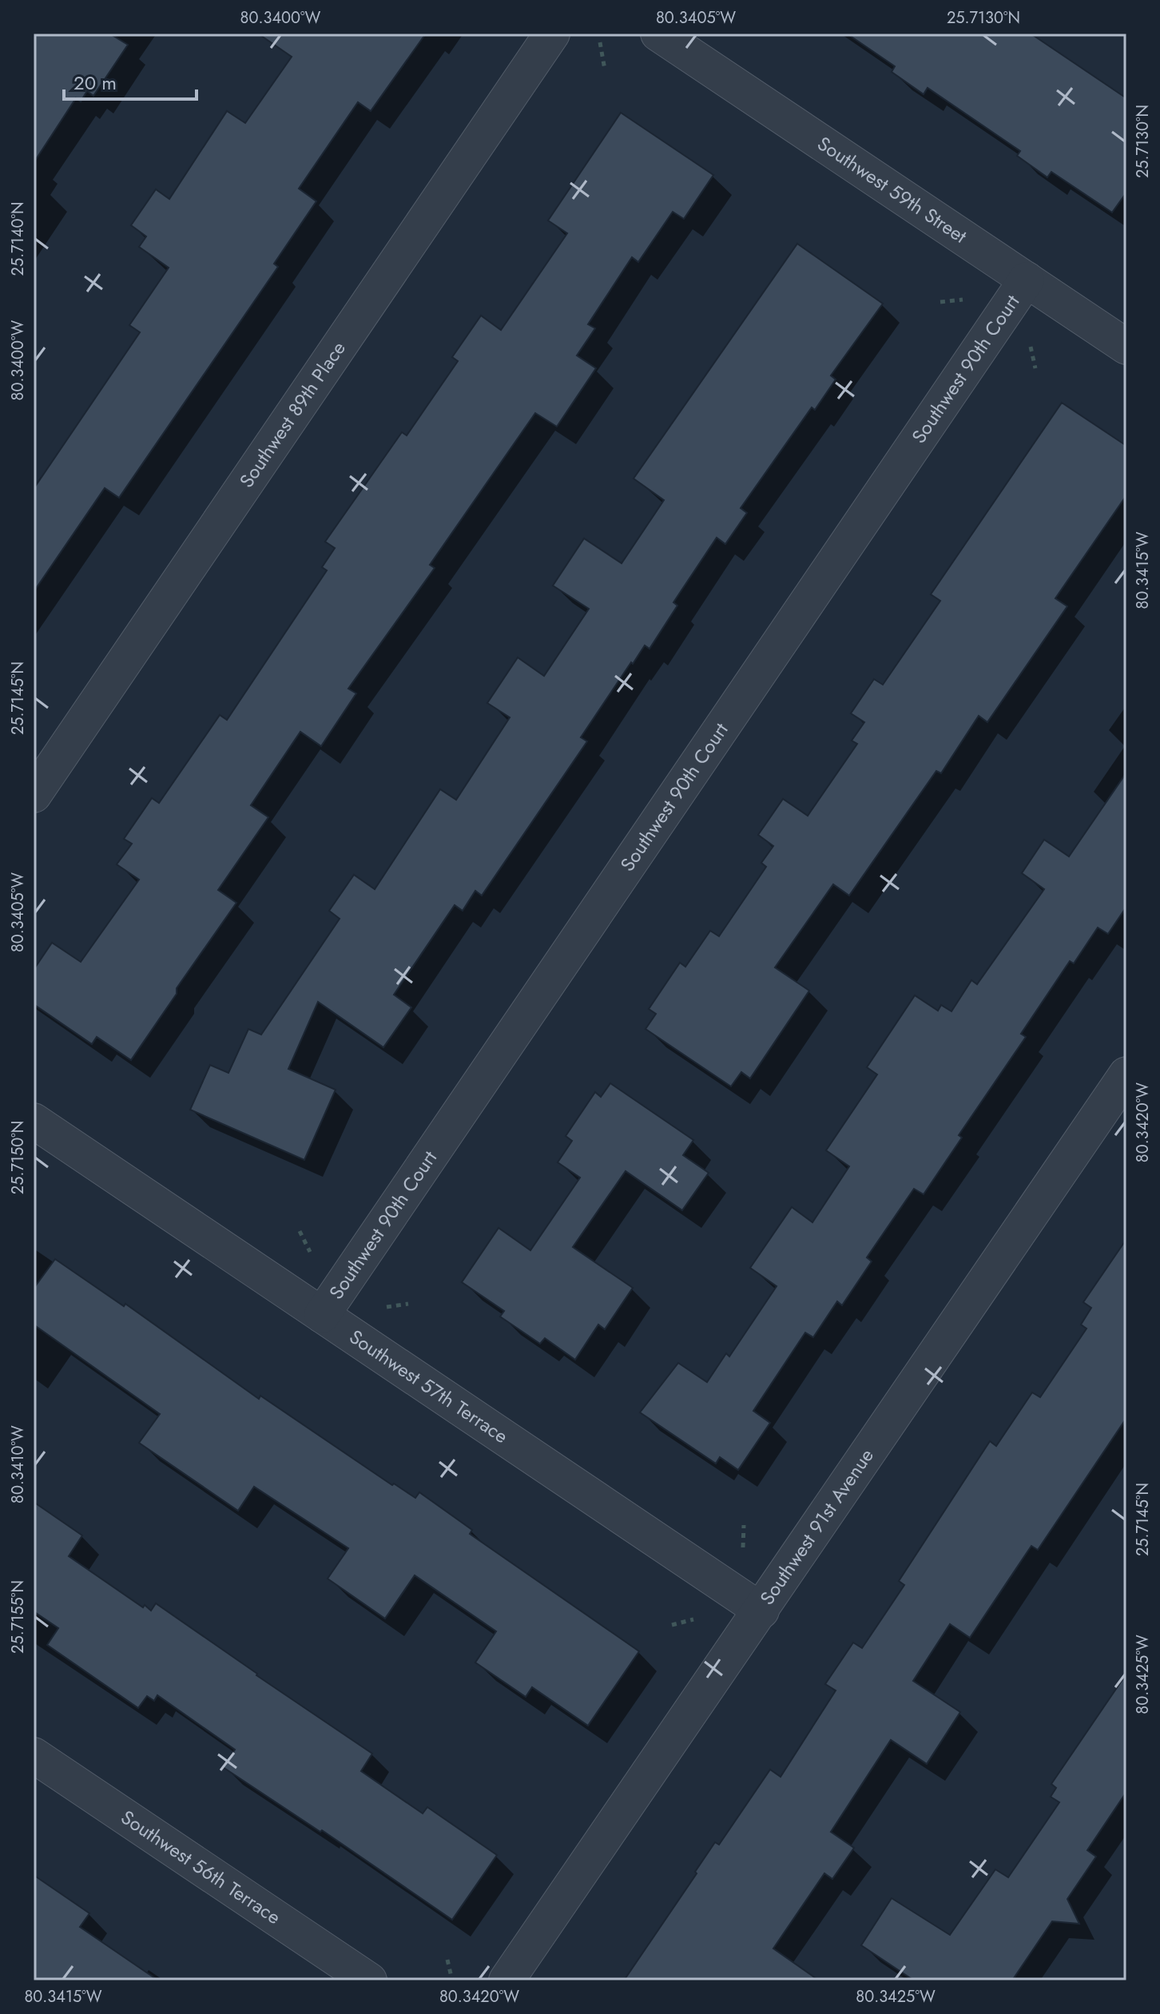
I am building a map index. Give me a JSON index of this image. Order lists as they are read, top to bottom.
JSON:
{
  "streets": {
    "street": [
      "Southwest 59th Street",
      "Southwest 90th Court",
      "Southwest 89th Place",
      "Southwest 57th Terrace",
      "Southwest 91st Avenue",
      "Southwest 56th Terrace"
    ]
  },
  "crossings": [
    ["Southwest 59th Street", "Southwest 90th Court"],
    ["Southwest 90th Court", "Southwest 57th Terrace"],
    ["Southwest 57th Terrace", "Southwest 91st Avenue"]
  ],
  "scale_bar": "20 m",
  "coordinates": [
    "80.3400°W",
    "80.3405°W",
    "25.7130°N",
    "25.7140°N",
    "80.3415°W",
    "25.7145°N",
    "80.3420°W",
    "25.7150°N",
    "80.3410°W",
    "25.7155°N",
    "80.3425°W"
  ]
}
